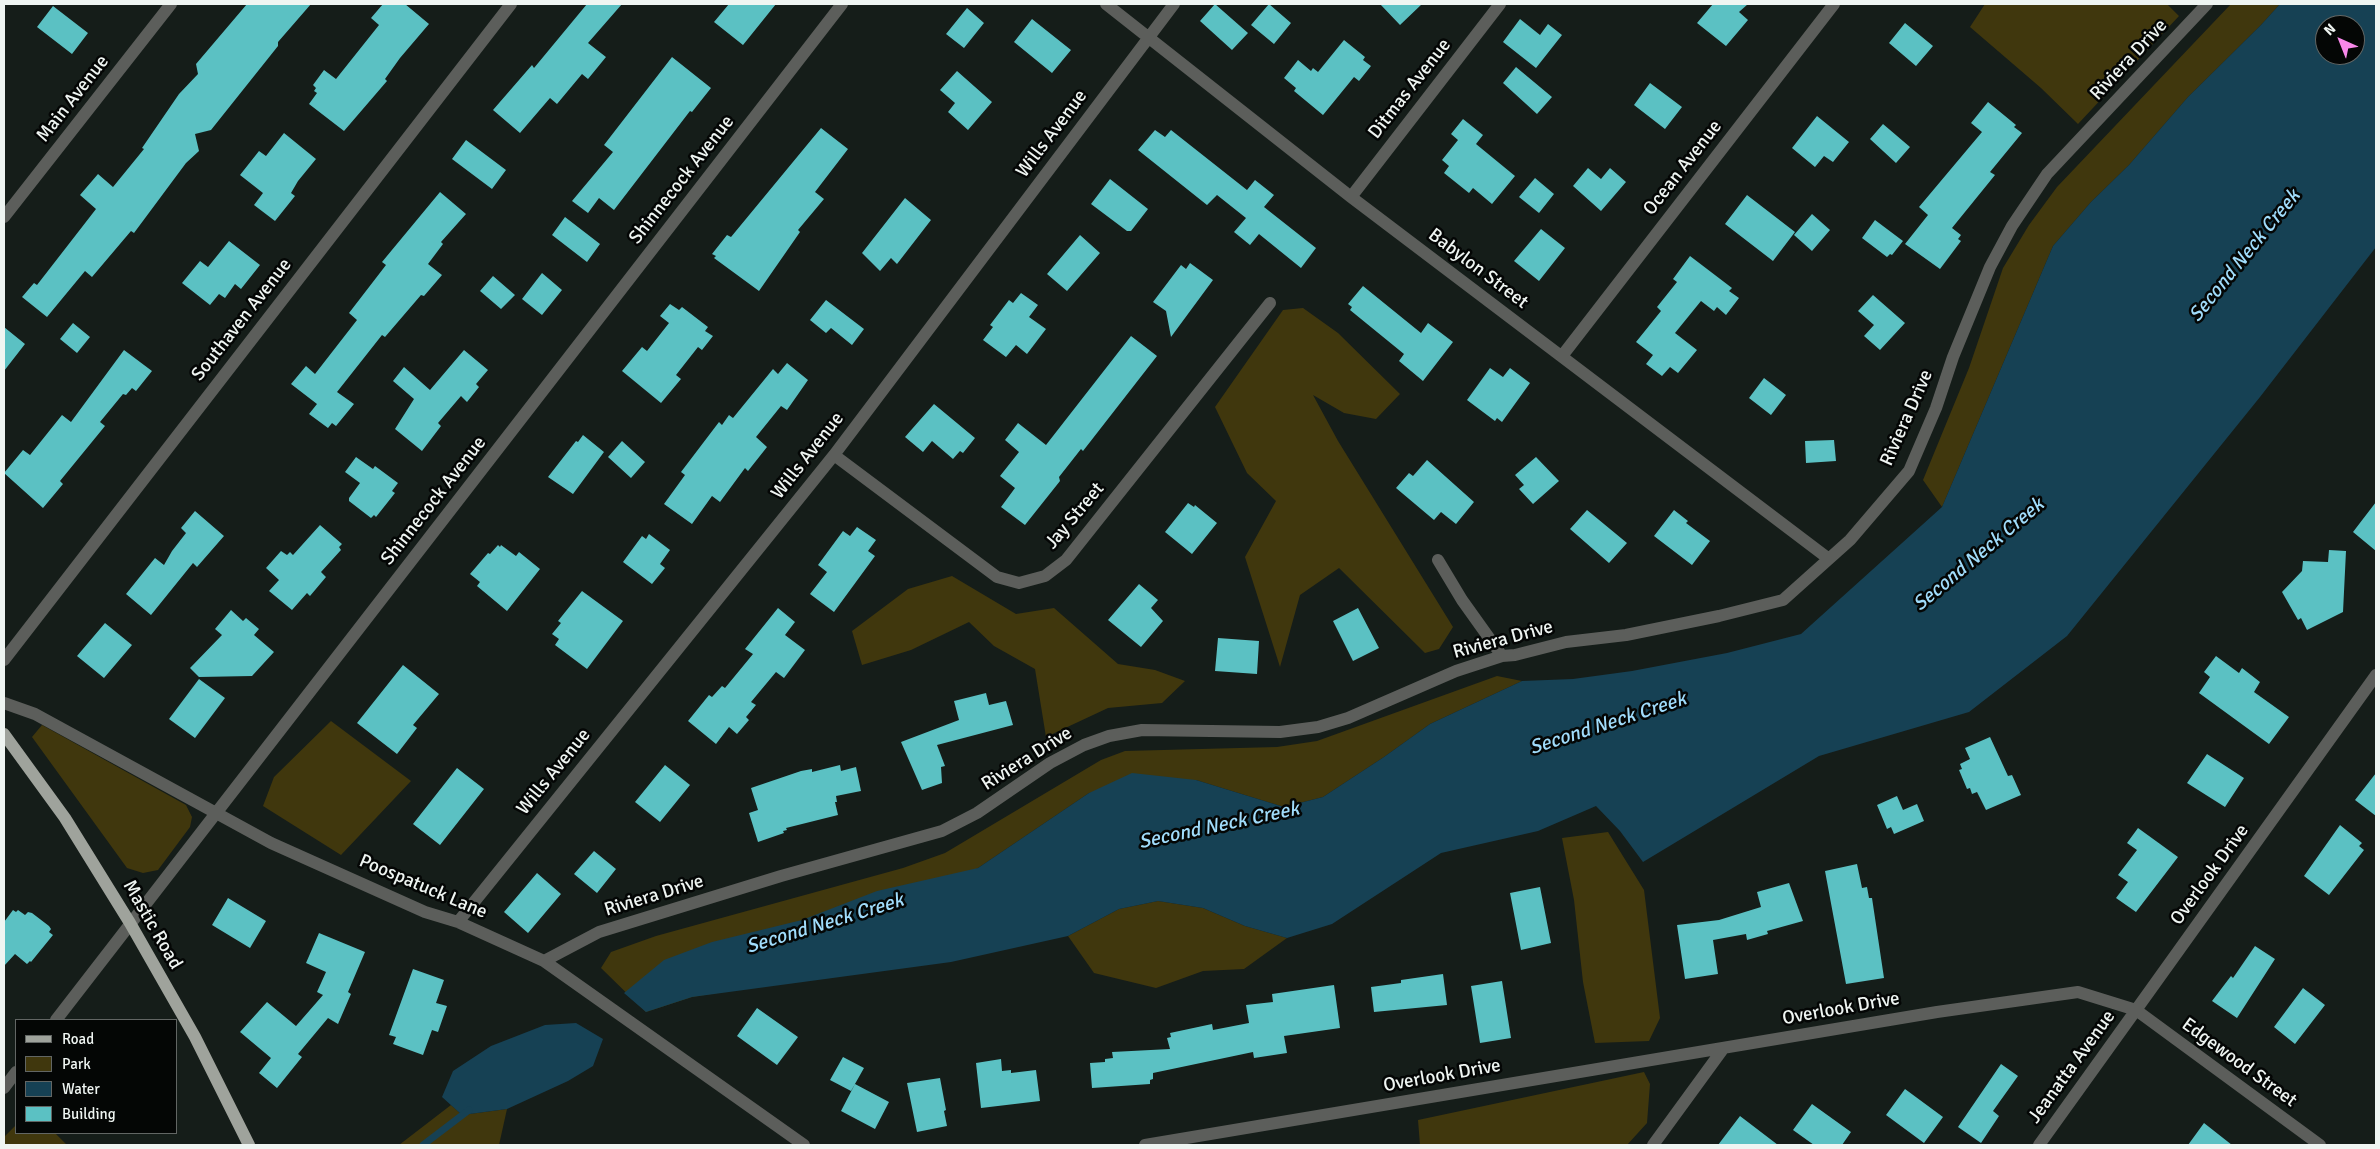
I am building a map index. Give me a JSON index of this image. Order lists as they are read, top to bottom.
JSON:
{
  "streets": {
    "main road": ["Mastic Road"],
    "street": [
      "Riviera Drive",
      "Ditmas Avenue",
      "Main Avenue",
      "Wills Avenue",
      "Ocean Avenue",
      "Shinnecock Avenue",
      "Babylon Street",
      "Southaven Avenue",
      "Jay Street",
      "Overlook Drive",
      "Poospatuck Lane",
      "Edgewood Street",
      "Jeanatta Avenue"
    ]
  },
  "crossings": [
    ["Riviera Drive", "Babylon Street"],
    ["Riviera Drive", "Poospatuck Lane"],
    ["Ditmas Avenue", "Babylon Street"],
    ["Wills Avenue", "Babylon Street"],
    ["Wills Avenue", "Jay Street"],
    ["Wills Avenue", "Poospatuck Lane"],
    ["Ocean Avenue", "Babylon Street"],
    ["Shinnecock Avenue", "Poospatuck Lane"],
    ["Shinnecock Avenue", "Mastic Road"],
    ["Overlook Drive", "Edgewood Street"],
    ["Overlook Drive", "Jeanatta Avenue"],
    ["Edgewood Street", "Jeanatta Avenue"]
  ],
  "water": ["Second Neck Creek"],
  "legend": [
    "Road",
    "Park",
    "Water",
    "Building"
  ],
  "north": "top left"
}
